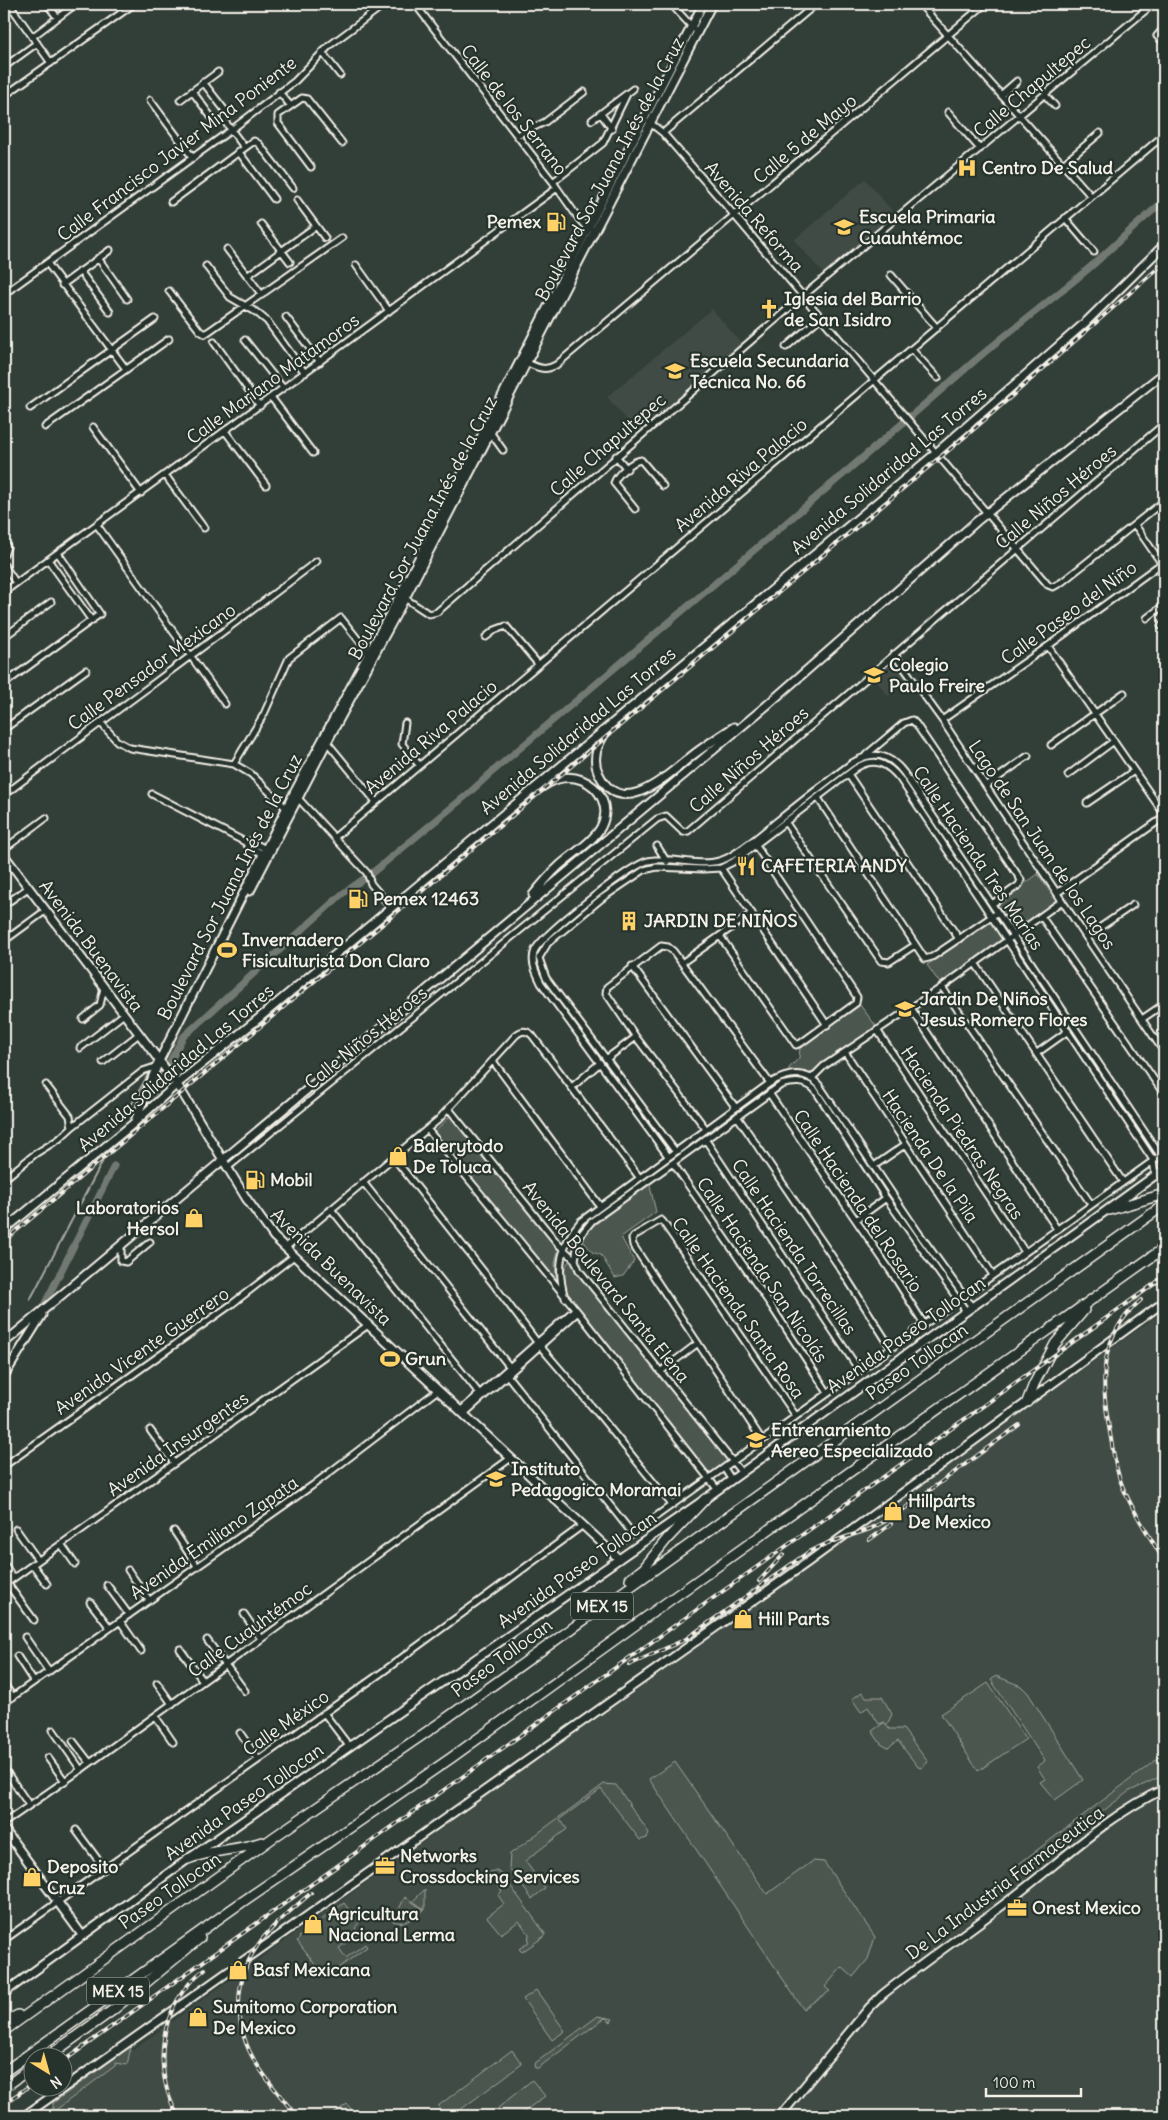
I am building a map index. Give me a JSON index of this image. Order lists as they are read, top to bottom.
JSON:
{
  "streets": {
    "highway": ["Paseo Tollocan", "MEX 15"],
    "main road": [
      "Boulevard Sor Juana Inés de la Cruz",
      "Avenida Solidaridad Las Torres",
      "Avenida Buenavista",
      "Avenida Paseo Tollocan",
      "De La Industria Farmaceutica"
    ],
    "street": [
      "Calle Chapultepec",
      "Calle de los Serrano",
      "Calle 5 de Mayo",
      "Calle Francisco Javier Mina Poniente",
      "Avenida Reforma",
      "Calle Mariano Matamoros",
      "Avenida Riva Palacio",
      "Calle Niños Héroes",
      "Calle Paseo del Niño",
      "Calle Pensador Mexicano",
      "Lago de San Juan de los Lagos",
      "Calle Hacienda Tres Marías",
      "Hacienda Piedras Negras",
      "Hacienda De la Pila",
      "Calle Hacienda del Rosario",
      "Calle Hacienda Torrecillas",
      "Calle Hacienda San Nicolás",
      "Avenida Boulevard Santa Elena",
      "Calle Hacienda Santa Rosa",
      "Avenida Vicente Guerrero",
      "Avenida Insurgentes",
      "Avenida Emiliano Zapata",
      "Calle Cuauhtémoc",
      "Calle México"
    ]
  },
  "crossings": [
    ["Calle Chapultepec", "Boulevard Sor Juana Inés de la Cruz"],
    ["Calle Chapultepec", "Avenida Reforma"],
    ["Calle de los Serrano", "Boulevard Sor Juana Inés de la Cruz"],
    ["Calle de los Serrano", "Calle Mariano Matamoros"],
    ["Calle 5 de Mayo", "Boulevard Sor Juana Inés de la Cruz"],
    ["Calle 5 de Mayo", "Avenida Reforma"],
    ["Boulevard Sor Juana Inés de la Cruz", "Avenida Reforma"],
    ["Boulevard Sor Juana Inés de la Cruz", "Avenida Solidaridad Las Torres"],
    ["Boulevard Sor Juana Inés de la Cruz", "Avenida Buenavista"],
    ["Avenida Reforma", "Avenida Solidaridad Las Torres"],
    ["Avenida Reforma", "Avenida Riva Palacio"],
    ["Avenida Reforma", "Calle Niños Héroes"],
    ["Avenida Solidaridad Las Torres", "Avenida Buenavista"],
    ["Calle Niños Héroes", "Lago de San Juan de los Lagos"],
    ["Calle Niños Héroes", "Avenida Buenavista"],
    ["Calle Paseo del Niño", "Lago de San Juan de los Lagos"],
    ["Calle Hacienda Tres Marías", "Avenida Paseo Tollocan"],
    ["Avenida Buenavista", "Avenida Paseo Tollocan"],
    ["Avenida Buenavista", "Avenida Vicente Guerrero"],
    ["Avenida Buenavista", "Avenida Insurgentes"],
    ["Avenida Buenavista", "Avenida Emiliano Zapata"],
    ["Avenida Buenavista", "Calle Cuauhtémoc"],
    ["Avenida Buenavista", "Calle México"],
    ["Avenida Boulevard Santa Elena", "Avenida Paseo Tollocan"]
  ],
  "places": {
    "hospital": ["Centro De Salud"],
    "fuel station": ["Pemex", "Pemex 12463", "Mobil"],
    "school or university": [
      "Escuela Primaria Cuauhtémoc",
      "Escuela Secundaria Técnica No. 66",
      "Colegio Paulo Freire",
      "Jardin De Niños Jesus Romero Flores",
      "Entrenamiento Aereo Especializado",
      "Instituto Pedagogico Moramai"
    ],
    "church": ["Iglesia del Barrio de San Isidro"],
    "restaurant": ["CAFETERIA ANDY"],
    "building": ["JARDIN DE NIÑOS"],
    "sports": ["Invernadero Fisiculturista Don Claro", "Grun"],
    "shop": [
      "Balerytodo De Toluca",
      "Laboratorios Hersol",
      "Hillpárts De Mexico",
      "Hill Parts",
      "Deposito Cruz",
      "Agricultura Nacional Lerma",
      "Basf Mexicana",
      "Sumitomo Corporation De Mexico"
    ],
    "office": ["Networks Crossdocking Services", "Onest Mexico"]
  },
  "scale_bar": "100 m",
  "north": "bottom right"
}
